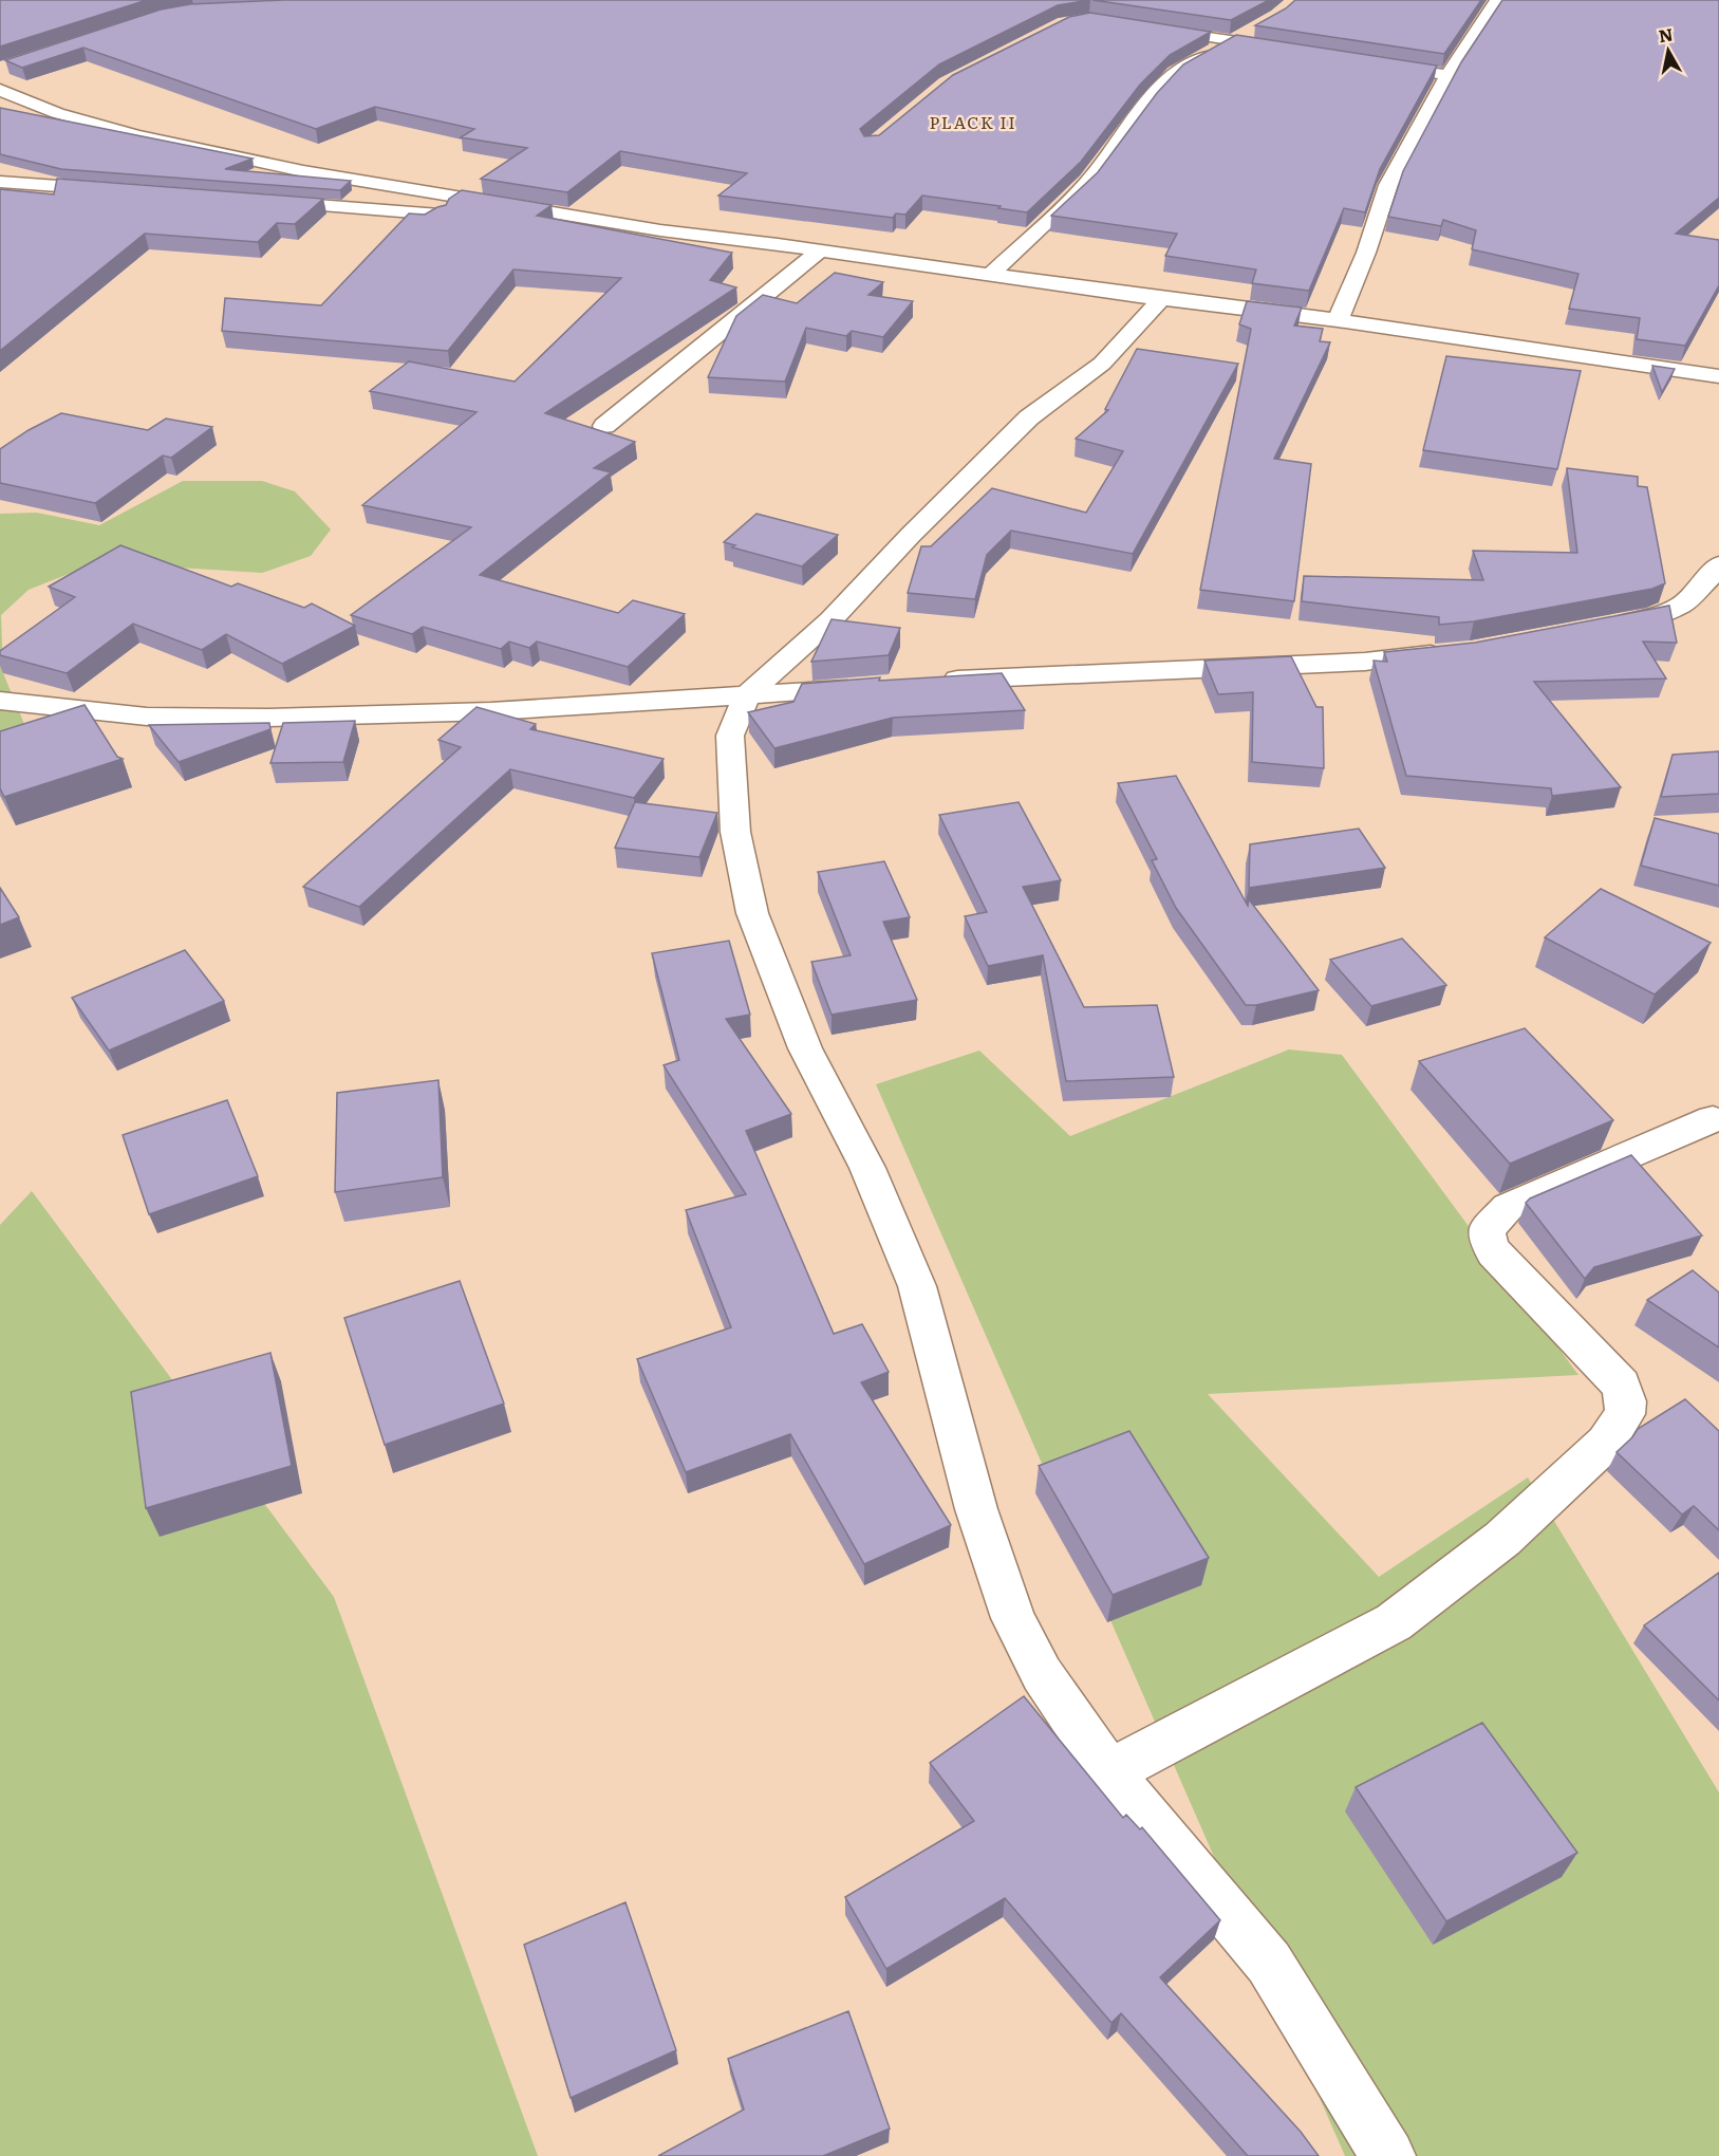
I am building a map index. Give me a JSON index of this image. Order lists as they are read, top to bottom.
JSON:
{
  "districts": ["PLACK II"],
  "north": "top"
}
